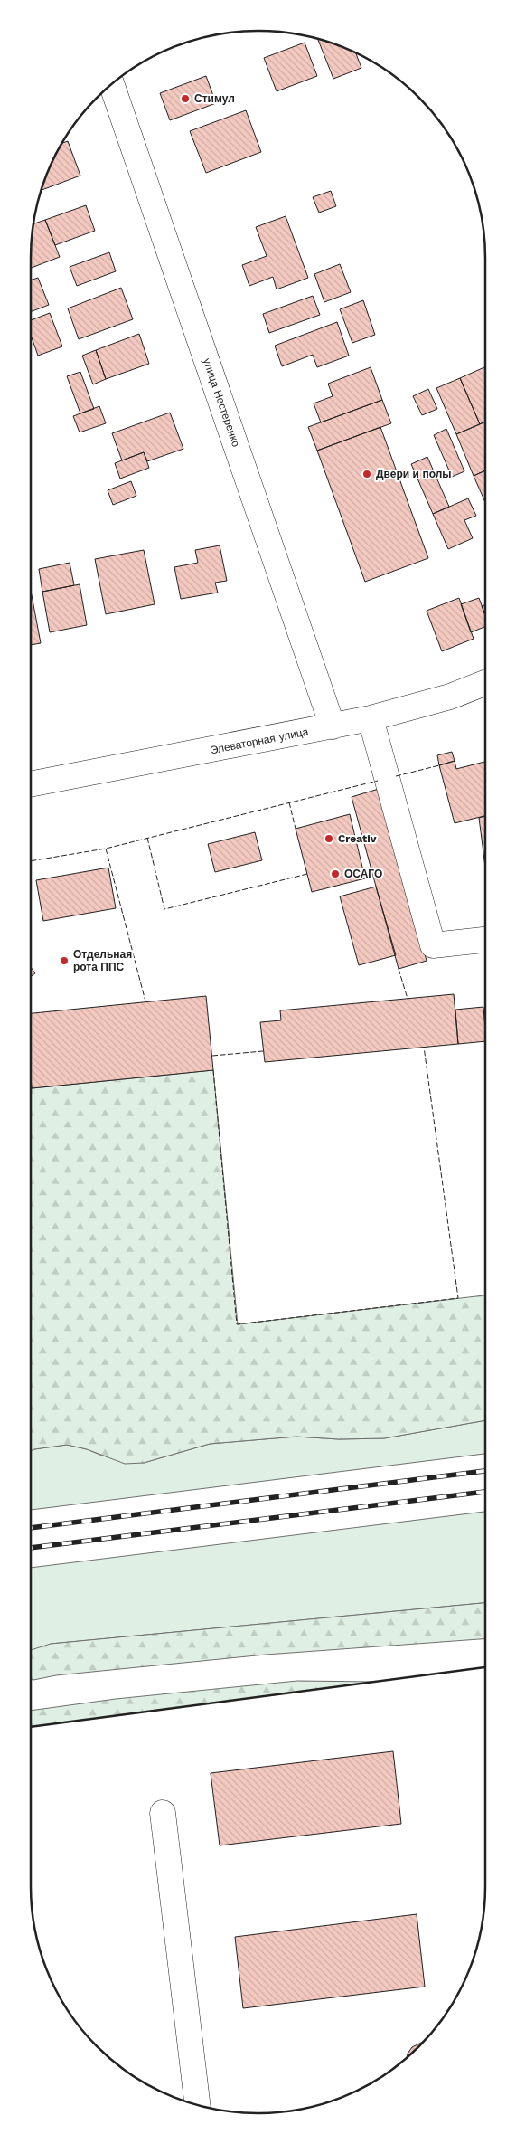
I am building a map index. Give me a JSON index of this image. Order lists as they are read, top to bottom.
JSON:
{
  "streets": {
    "street": ["улица Нестеренко", "Элеваторная улица"]
  },
  "crossings": [
    ["улица Нестеренко", "Элеваторная улица"]
  ],
  "places": [
    "Стимул",
    "Двери и полы",
    "Creativ",
    "ОСАГО",
    "Отдельная рота ППС"
  ]
}
